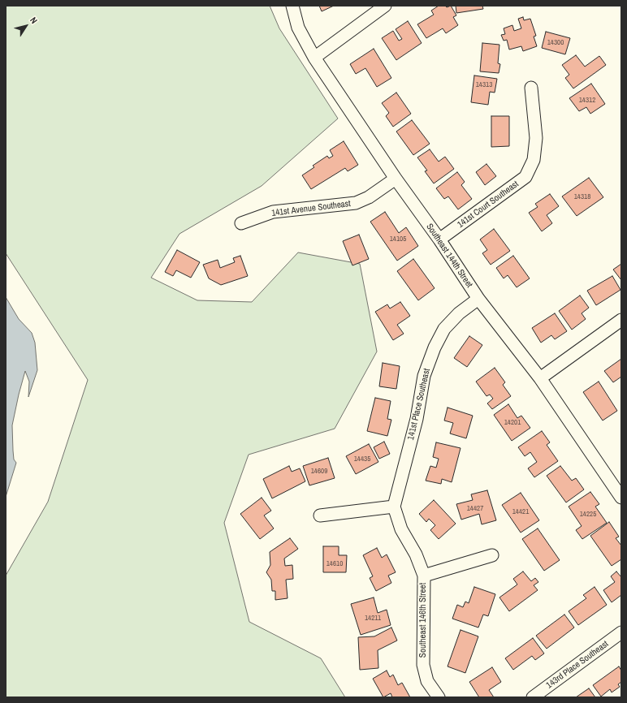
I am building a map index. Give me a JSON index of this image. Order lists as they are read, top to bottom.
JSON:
{
  "streets": {
    "street": [
      "141st Court Southeast",
      "141st Avenue Southeast",
      "Southeast 144th Street",
      "141st Place Southeast",
      "Southeast 146th Street",
      "143rd Place Southeast"
    ]
  },
  "crossings": [
    ["141st Court Southeast", "Southeast 144th Street"],
    ["141st Avenue Southeast", "Southeast 144th Street"],
    ["Southeast 144th Street", "141st Place Southeast"],
    ["141st Place Southeast", "Southeast 146th Street"]
  ],
  "house_numbers": [
    "14300",
    "14313",
    "14312",
    "14318",
    "14105",
    "14201",
    "14435",
    "14609",
    "14427",
    "14421",
    "14225",
    "14610",
    "14211"
  ],
  "north": "top right"
}
